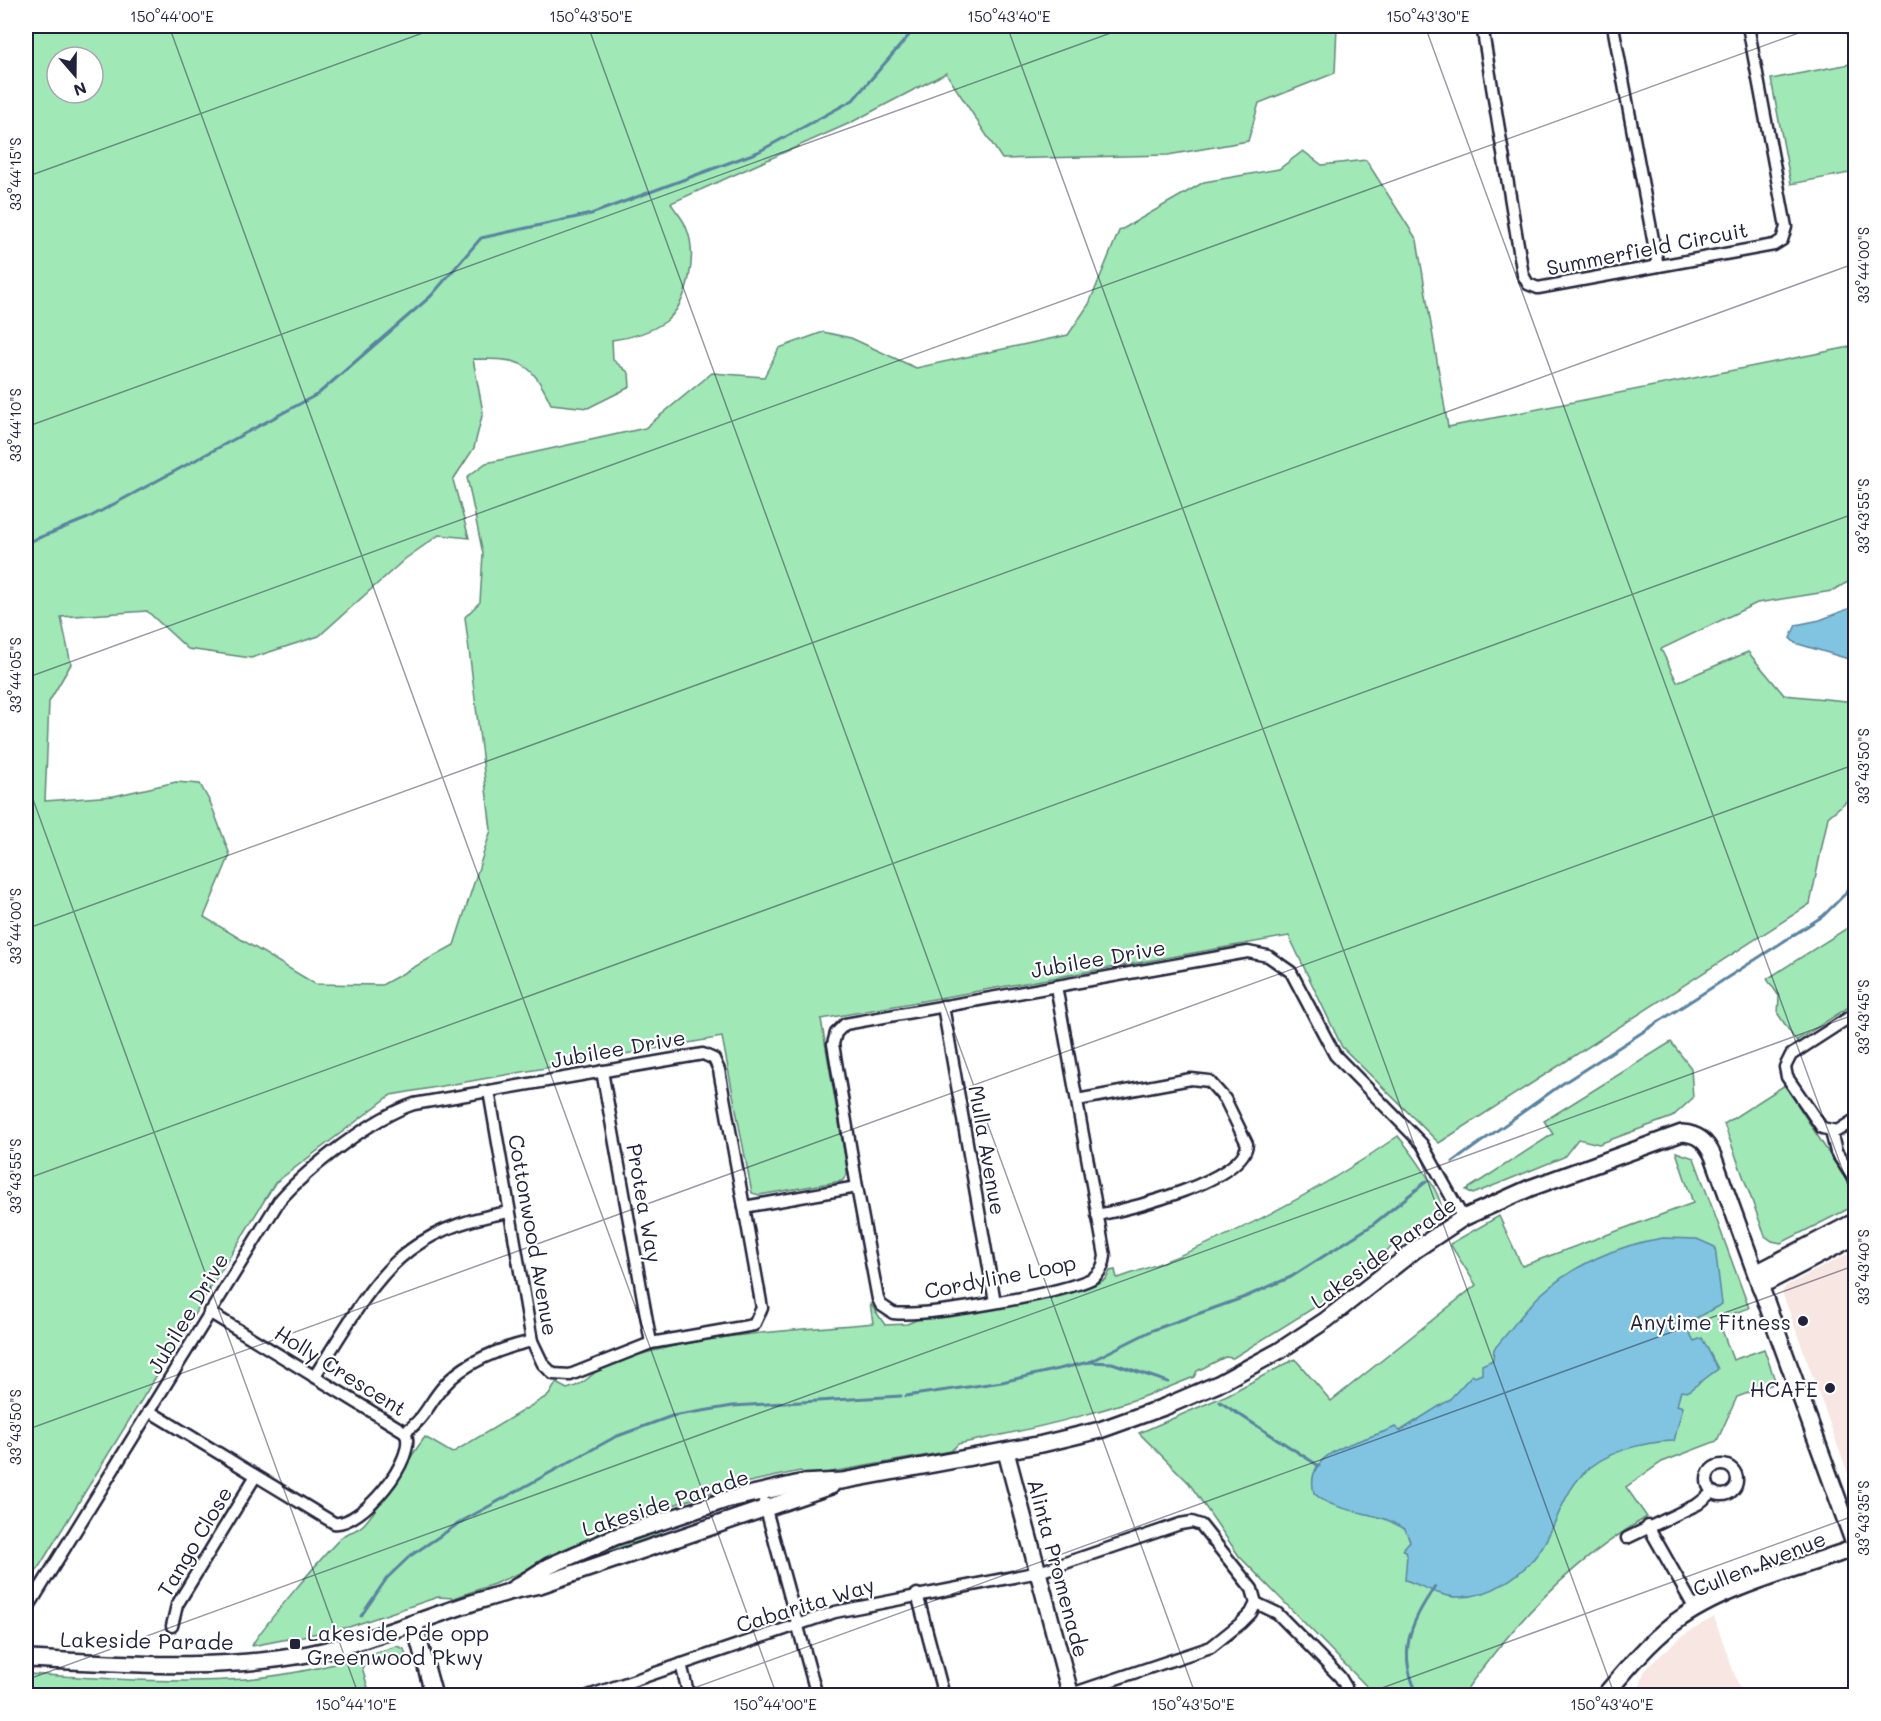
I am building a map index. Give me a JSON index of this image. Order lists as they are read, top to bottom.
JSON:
{
  "streets": {
    "street": [
      "Summerfield Circuit",
      "Jubilee Drive",
      "Mulla Avenue",
      "Protea Way",
      "Cottonwood Avenue",
      "Lakeside Parade",
      "Cordyline Loop",
      "Holly Crescent",
      "Tango Close",
      "Cullen Avenue",
      "Alinta Promenade",
      "Cabarita Way"
    ]
  },
  "crossings": [
    ["Jubilee Drive", "Mulla Avenue"],
    ["Jubilee Drive", "Protea Way"],
    ["Jubilee Drive", "Cottonwood Avenue"],
    ["Jubilee Drive", "Lakeside Parade"],
    ["Jubilee Drive", "Cordyline Loop"],
    ["Jubilee Drive", "Holly Crescent"],
    ["Mulla Avenue", "Cordyline Loop"],
    ["Protea Way", "Cottonwood Avenue"],
    ["Lakeside Parade", "Cullen Avenue"],
    ["Lakeside Parade", "Alinta Promenade"],
    ["Holly Crescent", "Tango Close"],
    ["Alinta Promenade", "Cabarita Way"]
  ],
  "places": {
    "other": ["Anytime Fitness", "HCAFE"],
    "transit": ["Lakeside Pde opp Greenwood Pkwy"]
  },
  "north": "bottom",
  "coordinates": [
    "150°44'00\"E",
    "150°43'50\"E",
    "150°43'40\"E",
    "150°43'30\"E",
    "33°44'15\"S",
    "33°44'00\"S",
    "33°44'10\"S",
    "33°43'55\"S",
    "33°44'05\"S",
    "33°43'50\"S",
    "33°43'45\"S",
    "33°43'40\"S",
    "33°43'35\"S",
    "150°44'10\"E"
  ]
}
